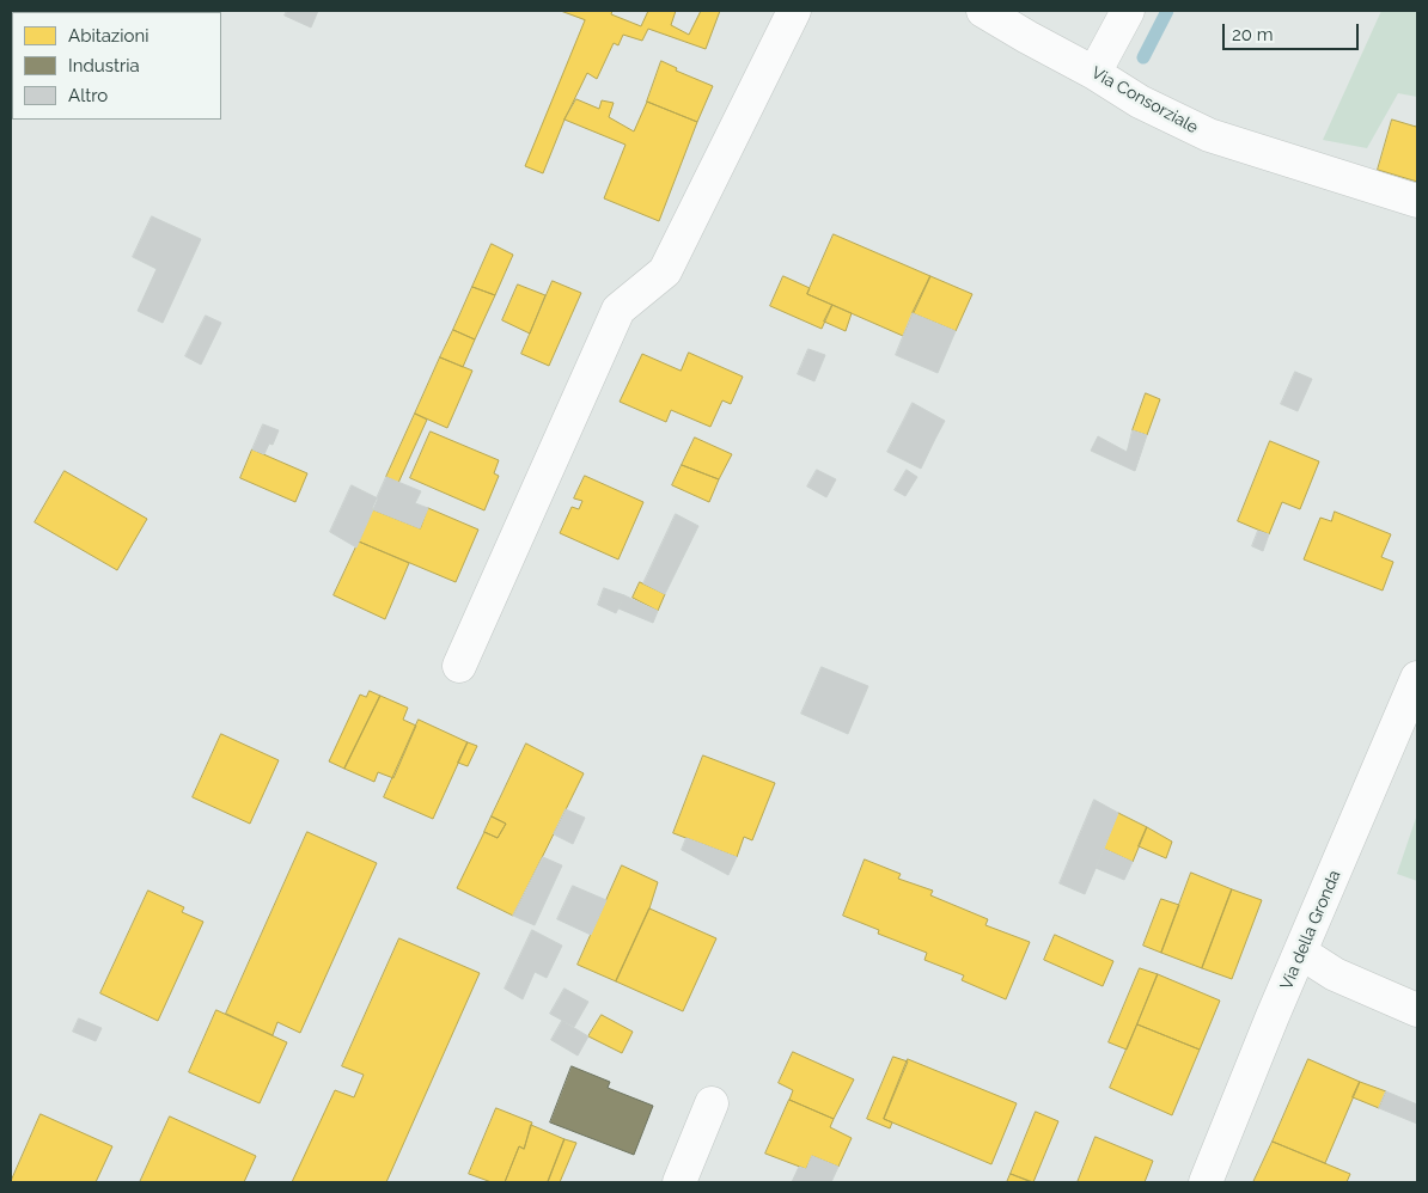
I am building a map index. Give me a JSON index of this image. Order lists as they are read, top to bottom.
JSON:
{
  "streets": {
    "street": ["Via Consorziale", "Via della Gronda"]
  },
  "legend": ["Abitazioni", "Industria", "Altro"],
  "scale_bar": "20 m"
}
